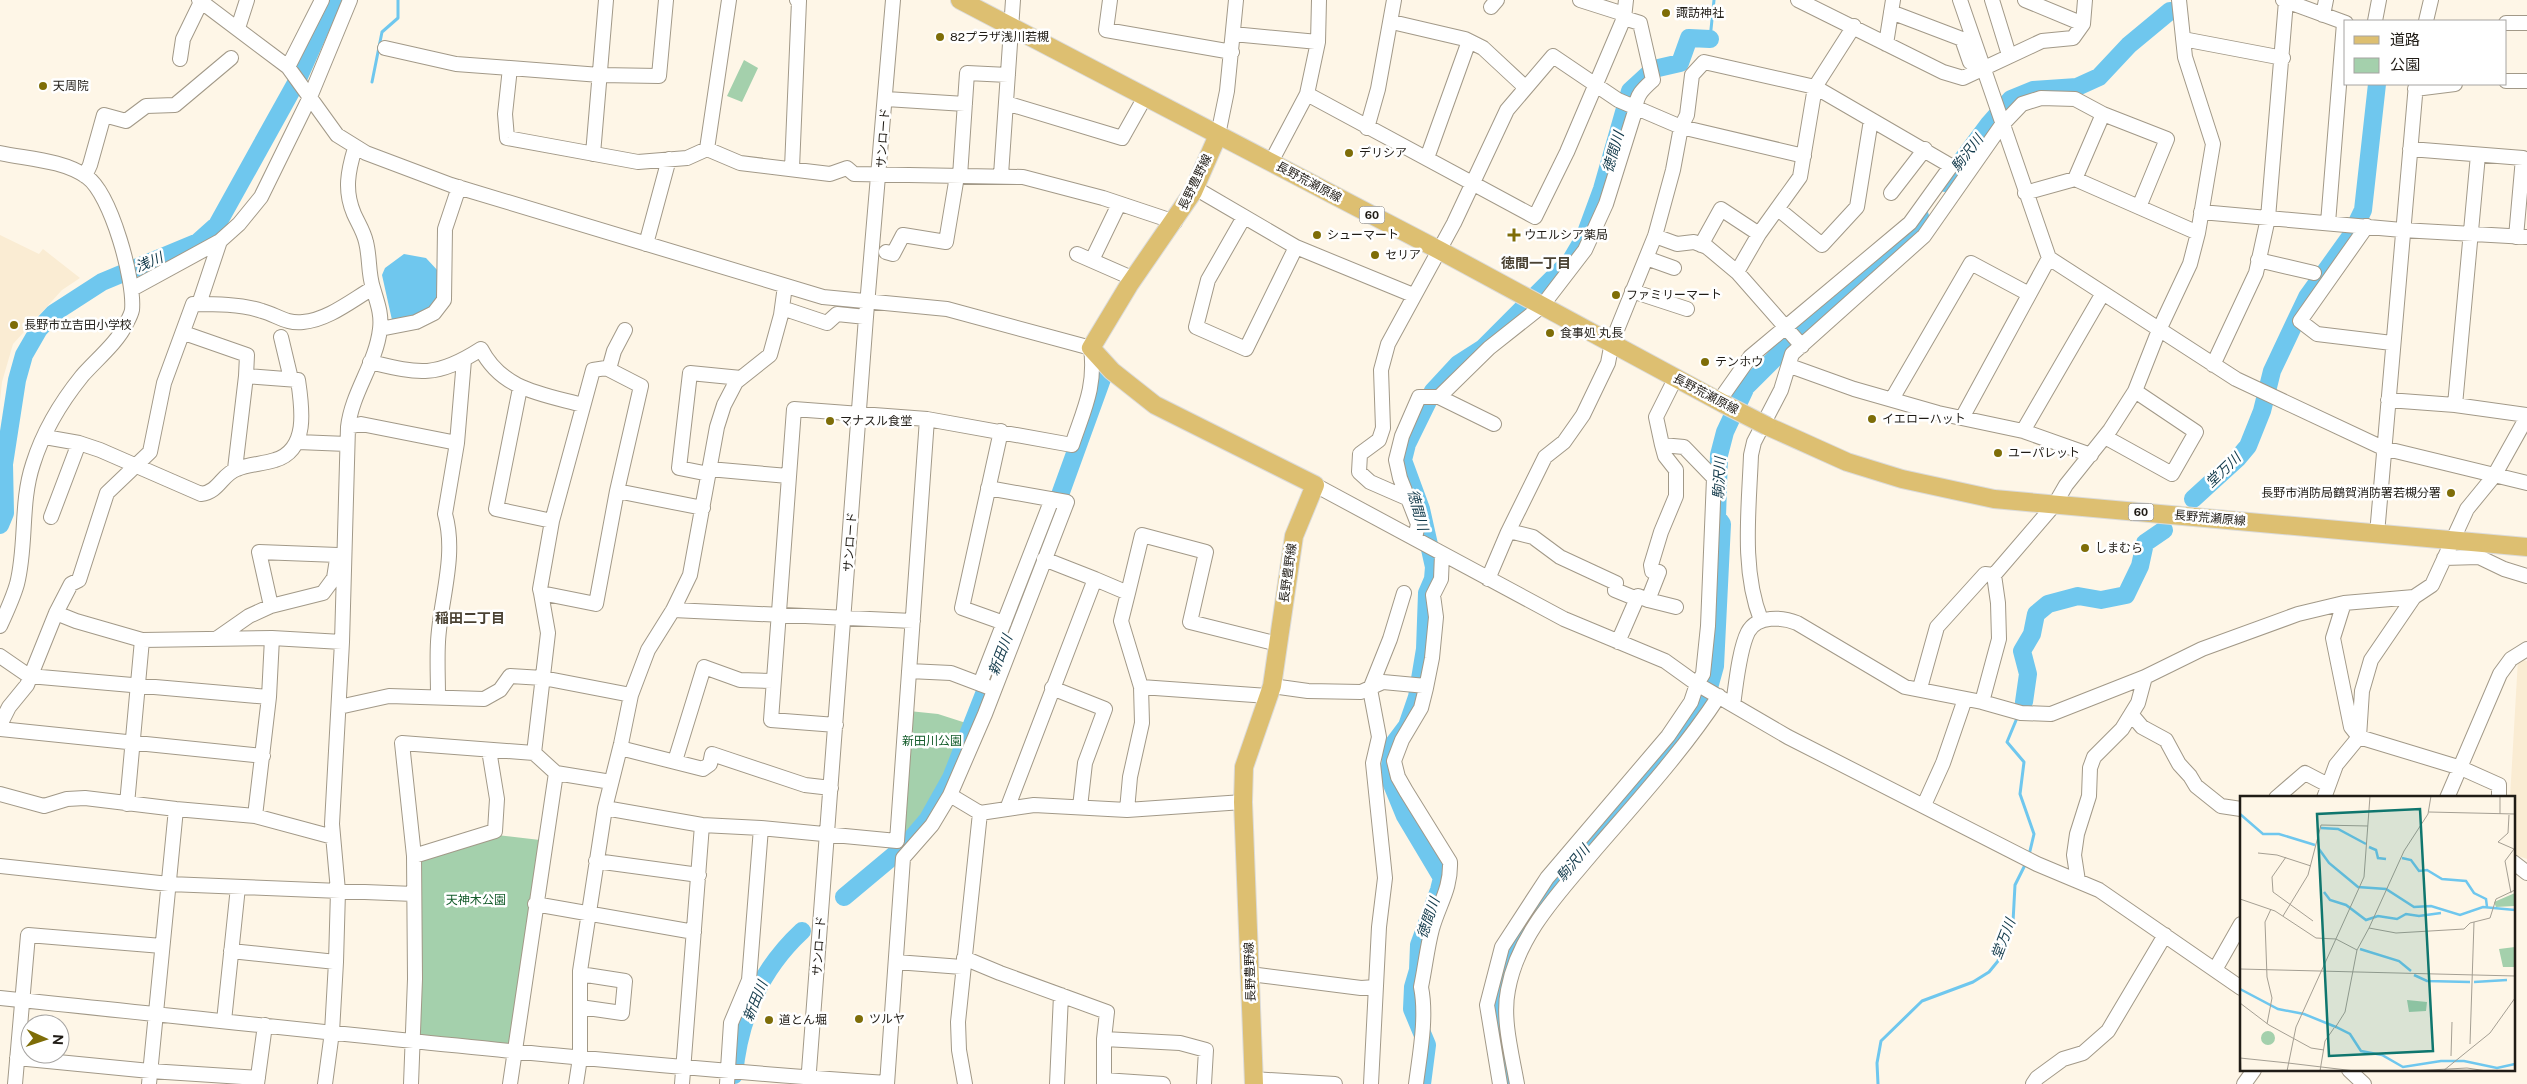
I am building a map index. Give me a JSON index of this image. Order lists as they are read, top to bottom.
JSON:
{
  "streets": {
    "main road": ["長野豊野線", "長野荒瀬原線", "60"],
    "street": ["サンロード"]
  },
  "crossings": [
    ["長野豊野線", "長野荒瀬原線"]
  ],
  "districts": ["徳間一丁目", "稲田二丁目"],
  "water": [
    "徳間川",
    "駒沢川",
    "浅川",
    "堂万川",
    "新田川"
  ],
  "parks": ["新田川公園", "天神木公園"],
  "places": {
    "other": [
      "諏訪神社",
      "82プラザ浅川若槻",
      "天周院",
      "デリシア",
      "シューマート",
      "セリア",
      "ファミリーマート",
      "長野市立吉田小学校",
      "食事処 丸長",
      "テンホウ",
      "イエローハット",
      "マナスル食堂",
      "ユーパレット",
      "長野市消防局鶴賀消防署若槻分署",
      "しまむら",
      "ツルヤ",
      "道とん堀"
    ],
    "health": ["ウエルシア薬局"]
  },
  "legend": ["道路", "公園"],
  "north": "right"
}
